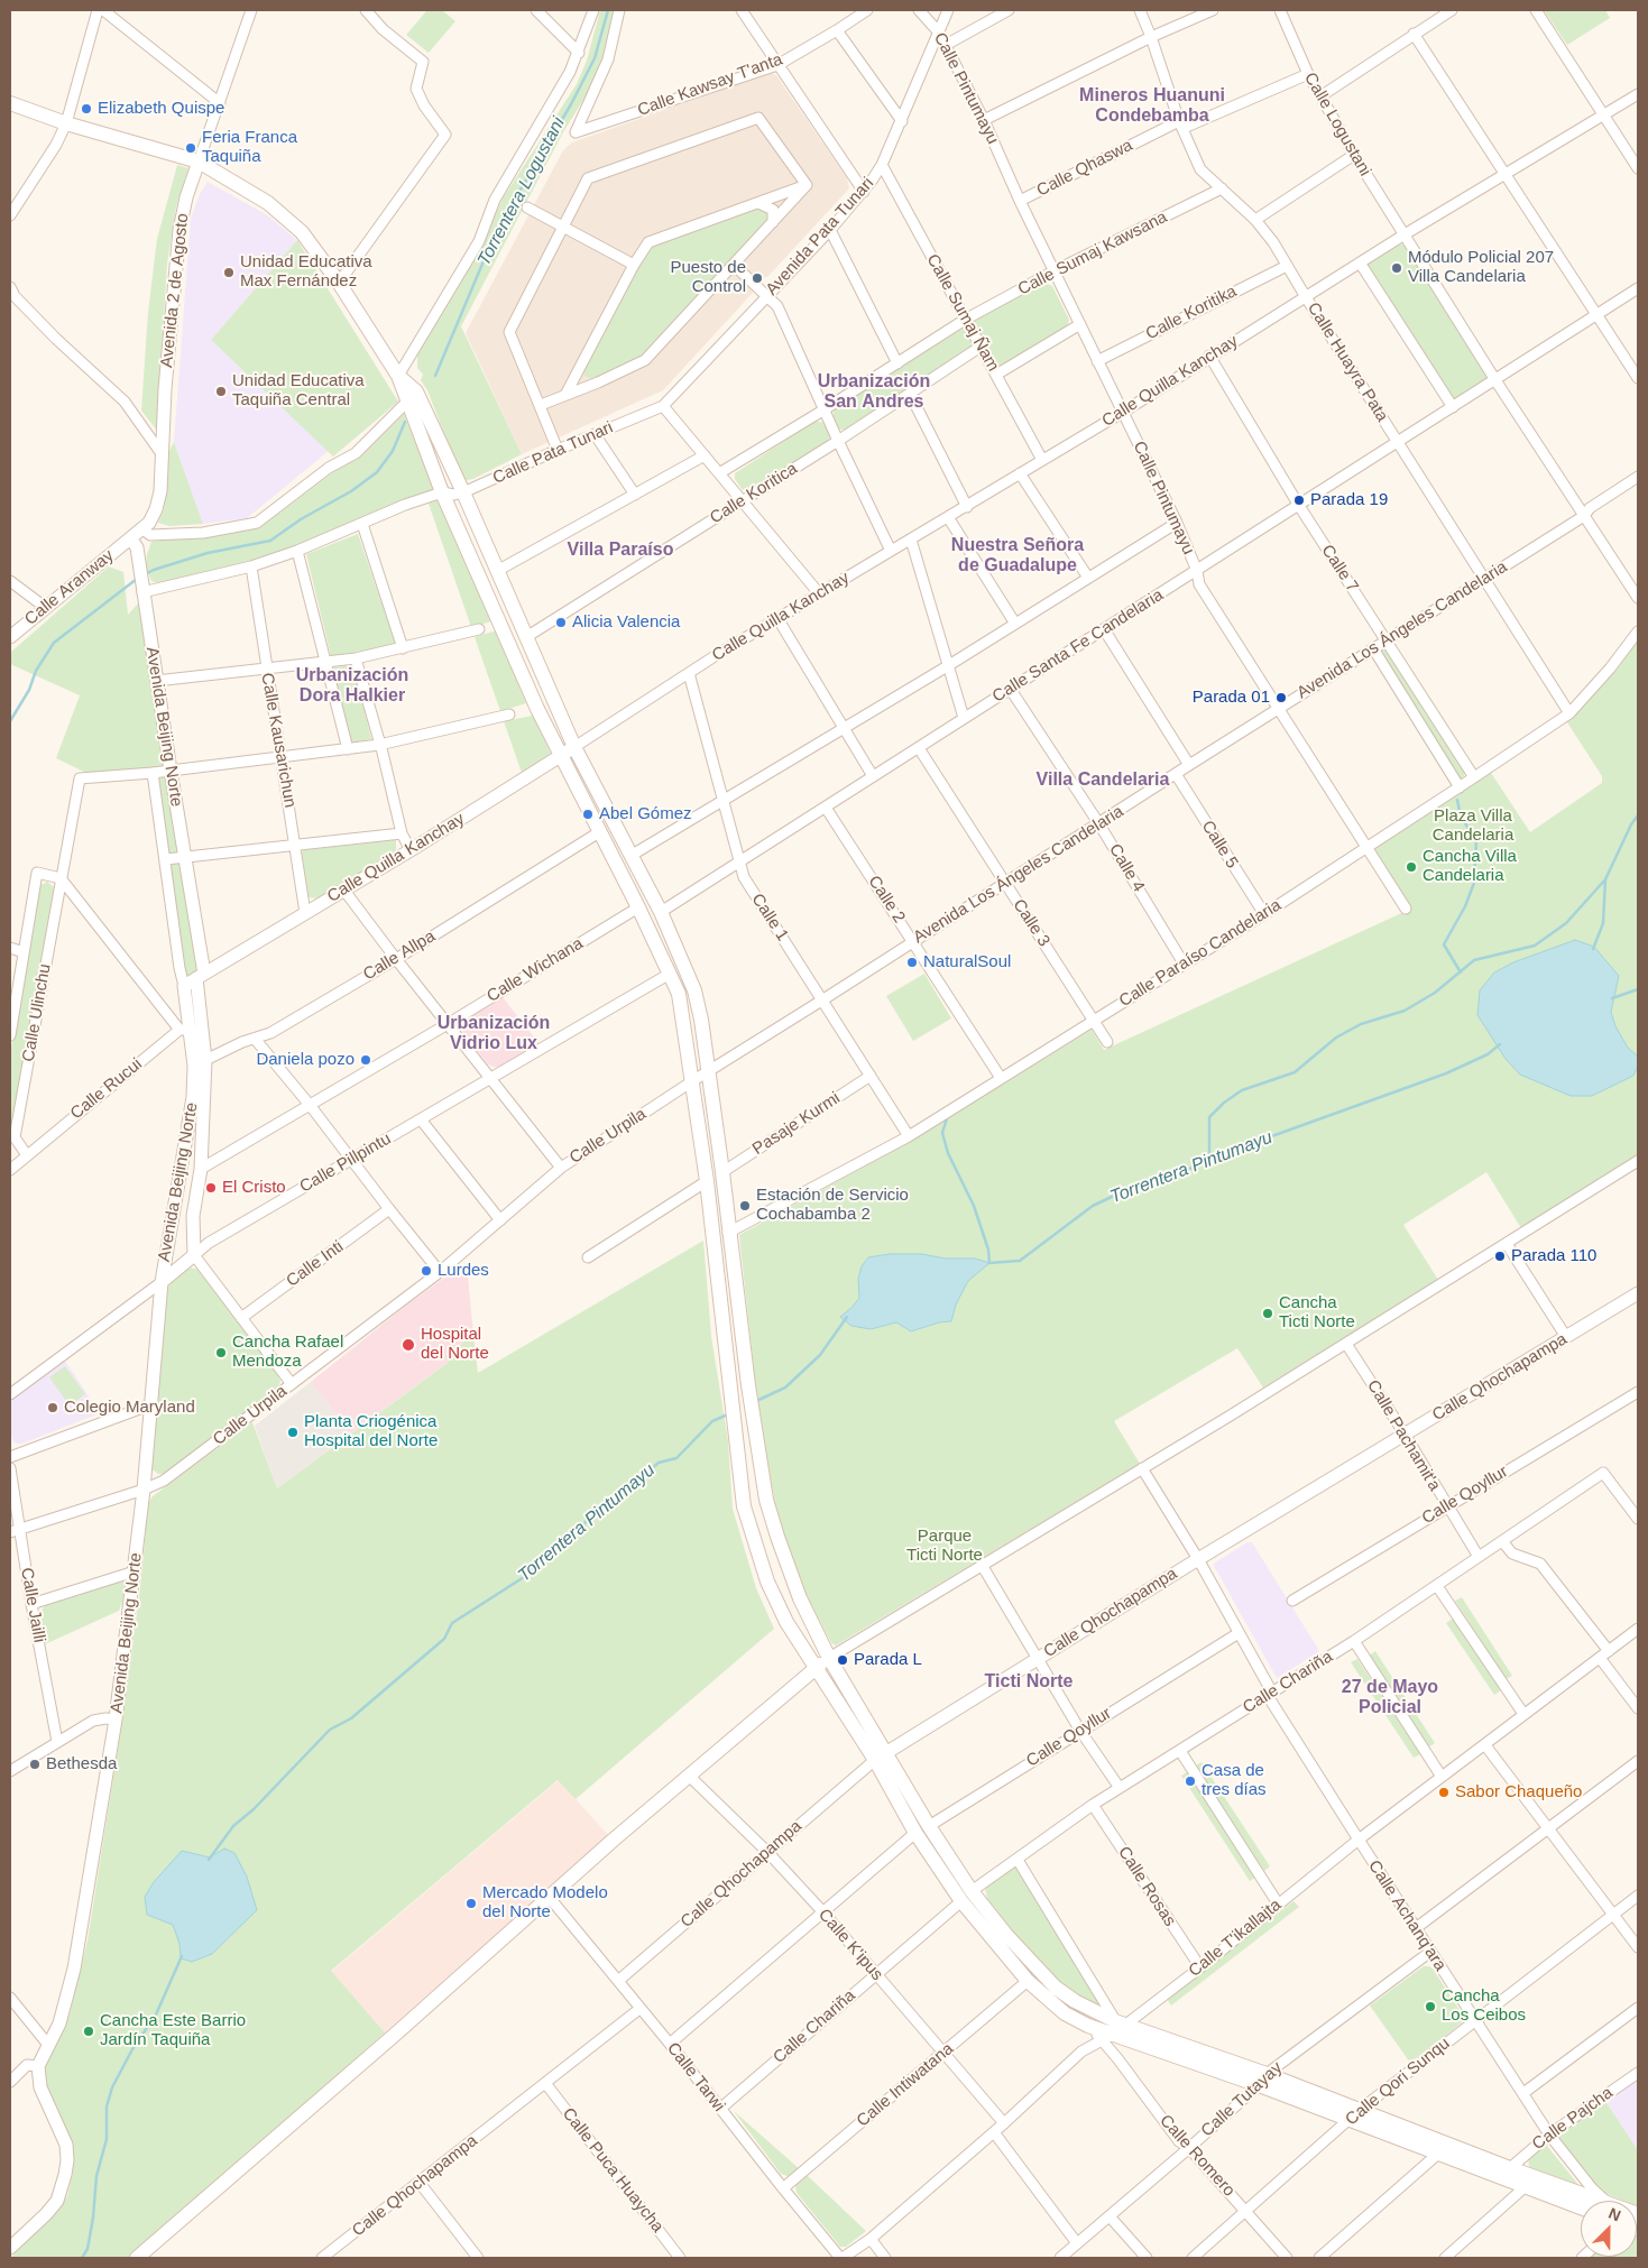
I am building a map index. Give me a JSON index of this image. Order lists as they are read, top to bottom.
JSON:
{
  "streets": {
    "street": [
      "Calle Kawsay T'anta",
      "Calle Pintumayu",
      "Calle Logustani",
      "Calle Qhaswa",
      "Avenida Pata Tunari",
      "Calle Sumaj Kawsana",
      "Avenida 2 de Agosto",
      "Calle Sumaj Ñam",
      "Calle Koritika",
      "Calle Huayra Pata",
      "Calle Quilla Kanchay",
      "Calle Pata Tunari",
      "Calle Koritica",
      "Calle 7",
      "Calle Aranway",
      "Avenida Los Ángeles Candelaria",
      "Calle Santa Fe Candelaria",
      "Avenida Beijing Norte",
      "Calle Kausarichun",
      "Calle 5",
      "Calle 4",
      "Calle 2",
      "Calle 1",
      "Calle 3",
      "Calle Paraíso Candelaria",
      "Calle Allpa",
      "Calle Wichana",
      "Calle Ulinchu",
      "Calle Rucui",
      "Pasaje Kurmi",
      "Calle Urpila",
      "Calle Pillpintu",
      "Calle Inti",
      "Calle Qhochapampa",
      "Calle Pachamit'a",
      "Calle Qoyllur",
      "Calle Jailli",
      "Calle Chariña",
      "Calle Rosas",
      "Calle Achanq'ara",
      "Calle T'ikallajta",
      "Calle K'ipus",
      "Calle Tarwi",
      "Calle Qori Sunqu",
      "Calle Intiwatana",
      "Calle Tutayay",
      "Calle Pajcha",
      "Calle Romero",
      "Calle Puca Huaycha"
    ]
  },
  "crossings": [
    ["Calle Pintumayu", "Calle Qhaswa"],
    ["Calle Pintumayu", "Avenida Pata Tunari"],
    ["Calle Pintumayu", "Calle Sumaj Kawsana"],
    ["Calle Pintumayu", "Calle Koritika"],
    ["Calle Pintumayu", "Calle Quilla Kanchay"],
    ["Calle Pintumayu", "Avenida Los Ángeles Candelaria"],
    ["Calle Pintumayu", "Calle Santa Fe Candelaria"],
    ["Calle Pintumayu", "Calle Paraíso Candelaria"],
    ["Calle Logustani", "Calle Qhaswa"],
    ["Calle Logustani", "Avenida Los Ángeles Candelaria"],
    ["Calle Logustani", "Calle Santa Fe Candelaria"],
    ["Calle Qhaswa", "Calle Huayra Pata"],
    ["Avenida Pata Tunari", "Calle Sumaj Ñam"],
    ["Avenida Pata Tunari", "Calle Pata Tunari"],
    ["Calle Sumaj Kawsana", "Calle Sumaj Ñam"],
    ["Calle Sumaj Kawsana", "Calle Huayra Pata"],
    ["Avenida 2 de Agosto", "Calle Aranway"],
    ["Avenida 2 de Agosto", "Avenida Beijing Norte"],
    ["Calle Sumaj Ñam", "Calle Quilla Kanchay"],
    ["Calle Sumaj Ñam", "Calle Koritica"],
    ["Calle Koritika", "Calle Huayra Pata"],
    ["Calle Huayra Pata", "Calle Quilla Kanchay"],
    ["Calle Huayra Pata", "Avenida Los Ángeles Candelaria"],
    ["Calle Huayra Pata", "Calle Santa Fe Candelaria"],
    ["Calle Huayra Pata", "Calle Paraíso Candelaria"],
    ["Calle Quilla Kanchay", "Calle 7"],
    ["Calle Quilla Kanchay", "Avenida Beijing Norte"],
    ["Calle Quilla Kanchay", "Calle Kausarichun"],
    ["Calle Quilla Kanchay", "Calle 1"],
    ["Calle Pata Tunari", "Avenida Beijing Norte"],
    ["Calle Pata Tunari", "Calle Kausarichun"],
    ["Calle 7", "Avenida Los Ángeles Candelaria"],
    ["Calle 7", "Calle Santa Fe Candelaria"],
    ["Calle 7", "Calle Paraíso Candelaria"],
    ["Calle Aranway", "Avenida Beijing Norte"],
    ["Avenida Los Ángeles Candelaria", "Calle 5"],
    ["Avenida Los Ángeles Candelaria", "Calle 4"],
    ["Avenida Los Ángeles Candelaria", "Calle 2"],
    ["Avenida Los Ángeles Candelaria", "Calle 1"],
    ["Avenida Los Ángeles Candelaria", "Calle 3"],
    ["Avenida Los Ángeles Candelaria", "Calle Urpila"],
    ["Calle Santa Fe Candelaria", "Calle 4"],
    ["Calle Santa Fe Candelaria", "Calle 2"],
    ["Calle Santa Fe Candelaria", "Calle 1"],
    ["Calle Santa Fe Candelaria", "Calle 3"],
    ["Avenida Beijing Norte", "Calle Allpa"],
    ["Avenida Beijing Norte", "Calle Wichana"],
    ["Avenida Beijing Norte", "Calle Ulinchu"],
    ["Avenida Beijing Norte", "Calle Rucui"],
    ["Avenida Beijing Norte", "Calle Urpila"],
    ["Avenida Beijing Norte", "Calle Pillpintu"],
    ["Calle 5", "Calle Paraíso Candelaria"],
    ["Calle 4", "Calle Paraíso Candelaria"],
    ["Calle 2", "Calle Paraíso Candelaria"],
    ["Calle 1", "Calle Paraíso Candelaria"],
    ["Calle 1", "Pasaje Kurmi"],
    ["Calle 3", "Calle Paraíso Candelaria"],
    ["Calle Ulinchu", "Calle Rucui"],
    ["Calle Urpila", "Calle Jailli"],
    ["Calle Qhochapampa", "Calle Pachamit'a"],
    ["Calle Qhochapampa", "Calle Achanq'ara"],
    ["Calle Qhochapampa", "Calle K'ipus"],
    ["Calle Qhochapampa", "Calle Tarwi"],
    ["Calle Qhochapampa", "Calle Puca Huaycha"],
    ["Calle Pachamit'a", "Calle Qoyllur"],
    ["Calle Pachamit'a", "Calle Chariña"],
    ["Calle Qoyllur", "Calle Achanq'ara"],
    ["Calle Chariña", "Calle Rosas"],
    ["Calle Chariña", "Calle Achanq'ara"],
    ["Calle Chariña", "Calle K'ipus"],
    ["Calle Chariña", "Calle Tarwi"],
    ["Calle Chariña", "Calle Romero"],
    ["Calle Rosas", "Calle T'ikallajta"],
    ["Calle Achanq'ara", "Calle T'ikallajta"],
    ["Calle Achanq'ara", "Calle Qori Sunqu"],
    ["Calle Achanq'ara", "Calle Tutayay"],
    ["Calle Achanq'ara", "Calle Pajcha"],
    ["Calle T'ikallajta", "Calle K'ipus"],
    ["Calle T'ikallajta", "Calle Tarwi"],
    ["Calle T'ikallajta", "Calle Romero"],
    ["Calle K'ipus", "Calle Intiwatana"],
    ["Calle Tarwi", "Calle Intiwatana"],
    ["Calle Qori Sunqu", "Calle Romero"],
    ["Calle Tutayay", "Calle Romero"]
  ],
  "districts": [
    "Mineros Huanuni Condebamba",
    "Urbanización San Andres",
    "Nuestra Señora de Guadalupe",
    "Villa Paraíso",
    "Urbanización Dora Halkier",
    "Villa Candelaria",
    "Urbanización Vidrio Lux",
    "Ticti Norte",
    "27 de Mayo Policial"
  ],
  "water": ["Torrentera Logustani", "Torrentera Pintumayu"],
  "parks": ["Plaza Villa Candelaria", "Parque Ticti Norte"],
  "places": [
    "Elizabeth Quispe",
    "Feria Franca Taquiña",
    "Módulo Policial 207 Villa Candelaria",
    "Unidad Educativa Max Fernández",
    "Puesto de Control",
    "Unidad Educativa Taquiña Central",
    "Parada 19",
    "Alicia Valencia",
    "Parada 01",
    "Abel Gómez",
    "Cancha Villa Candelaria",
    "NaturalSoul",
    "Daniela pozo",
    "El Cristo",
    "Estación de Servicio Cochabamba 2",
    "Parada 110",
    "Lurdes",
    "Cancha Ticti Norte",
    "Hospital del Norte",
    "Cancha Rafael Mendoza",
    "Colegio Maryland",
    "Planta Criogénica Hospital del Norte",
    "Parada L",
    "Bethesda",
    "Casa de tres días",
    "Sabor Chaqueño",
    "Mercado Modelo del Norte",
    "Cancha Los Ceibos",
    "Cancha Este Barrio Jardín Taquiña"
  ],
  "north": "top right"
}
